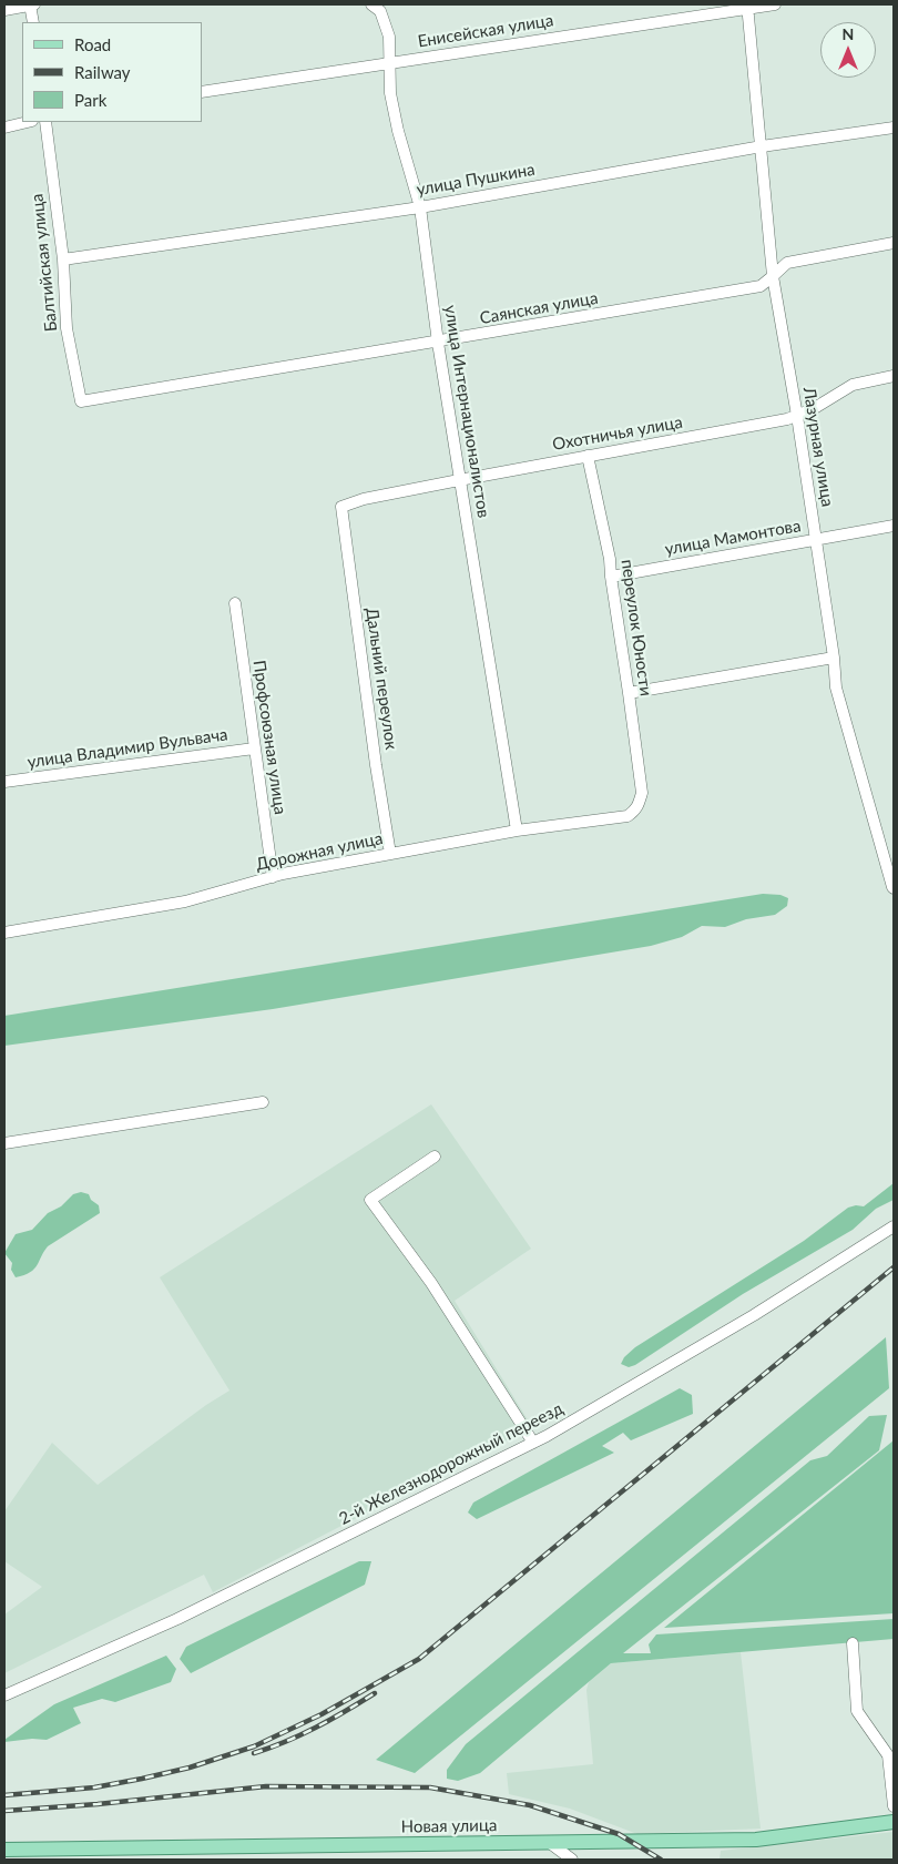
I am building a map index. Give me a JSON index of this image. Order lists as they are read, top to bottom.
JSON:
{
  "streets": {
    "main road": ["Новая улица"],
    "street": [
      "Енисейская улица",
      "улица Пушкина",
      "Балтийская улица",
      "Саянская улица",
      "улица Интернационалистов",
      "Охотничья улица",
      "Лазурная улица",
      "улица Мамонтова",
      "переулок Юности",
      "Дальний переулок",
      "Профсоюзная улица",
      "улица Владимир Вульвача",
      "Дорожная улица",
      "2-й Железнодорожный переезд"
    ]
  },
  "crossings": [
    ["Енисейская улица", "улица Интернационалистов"],
    ["Енисейская улица", "Лазурная улица"],
    ["улица Пушкина", "Балтийская улица"],
    ["улица Пушкина", "улица Интернационалистов"],
    ["улица Пушкина", "Лазурная улица"],
    ["Балтийская улица", "Саянская улица"],
    ["Саянская улица", "улица Интернационалистов"],
    ["Саянская улица", "Лазурная улица"],
    ["улица Интернационалистов", "Охотничья улица"],
    ["улица Интернационалистов", "Дорожная улица"],
    ["Охотничья улица", "Лазурная улица"],
    ["Охотничья улица", "переулок Юности"],
    ["Охотничья улица", "Дальний переулок"],
    ["Лазурная улица", "улица Мамонтова"],
    ["улица Мамонтова", "переулок Юности"],
    ["переулок Юности", "Дорожная улица"],
    ["Дальний переулок", "Дорожная улица"],
    ["Профсоюзная улица", "улица Владимир Вульвача"],
    ["Профсоюзная улица", "Дорожная улица"]
  ],
  "legend": ["Road", "Railway", "Park"],
  "north": "top"
}
